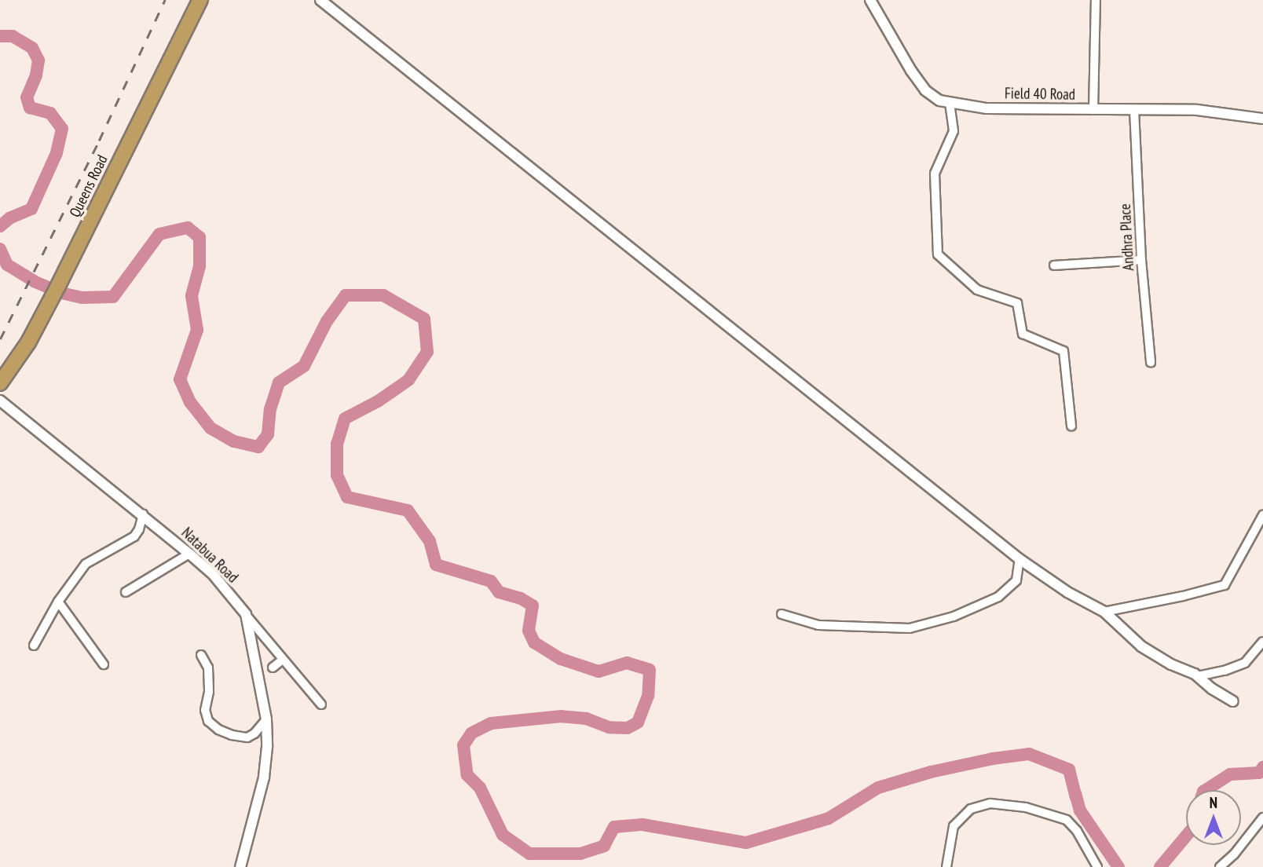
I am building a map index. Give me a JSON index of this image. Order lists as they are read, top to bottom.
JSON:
{
  "streets": {
    "highway": ["Queens Road"],
    "street": ["Field 40 Road", "Andhra Place", "Natabua Road"]
  },
  "crossings": [
    ["Field 40 Road", "Andhra Place"]
  ],
  "north": "top"
}
